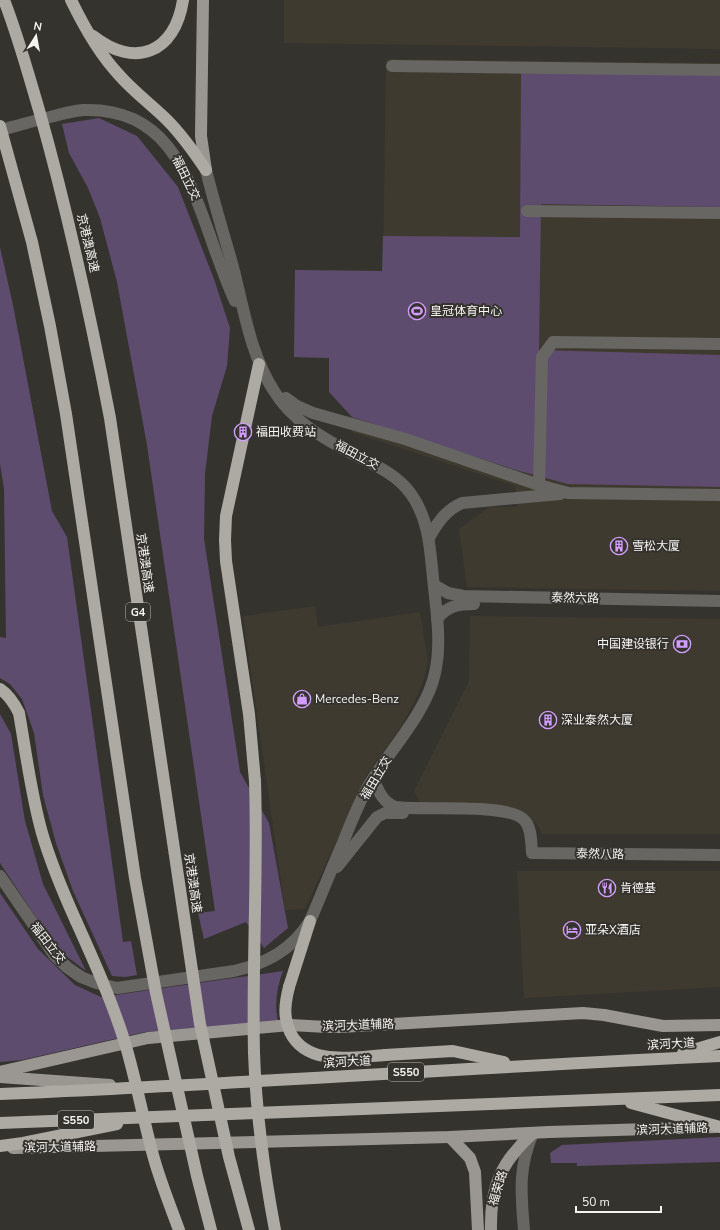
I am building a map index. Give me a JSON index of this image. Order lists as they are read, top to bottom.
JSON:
{
  "streets": {
    "highway": [
      "京港澳高速",
      "G4",
      "滨河大道",
      "S550"
    ],
    "main road": ["滨河大道辅路", "福荣路"],
    "street": ["福田立交", "泰然六路", "泰然八路"]
  },
  "crossings": [
    ["福田立交", "泰然六路"],
    ["福田立交", "泰然八路"],
    ["滨河大道辅路", "福荣路"]
  ],
  "places": {
    "sports": ["皇冠体育中心"],
    "building": ["福田收费站", "雪松大厦", "深业泰然大厦"],
    "bank": ["中国建设银行"],
    "shop": ["Mercedes-Benz"],
    "restaurant": ["肯德基"],
    "hotel": ["亚朵X酒店"]
  },
  "scale_bar": "50 m",
  "north": "top"
}
